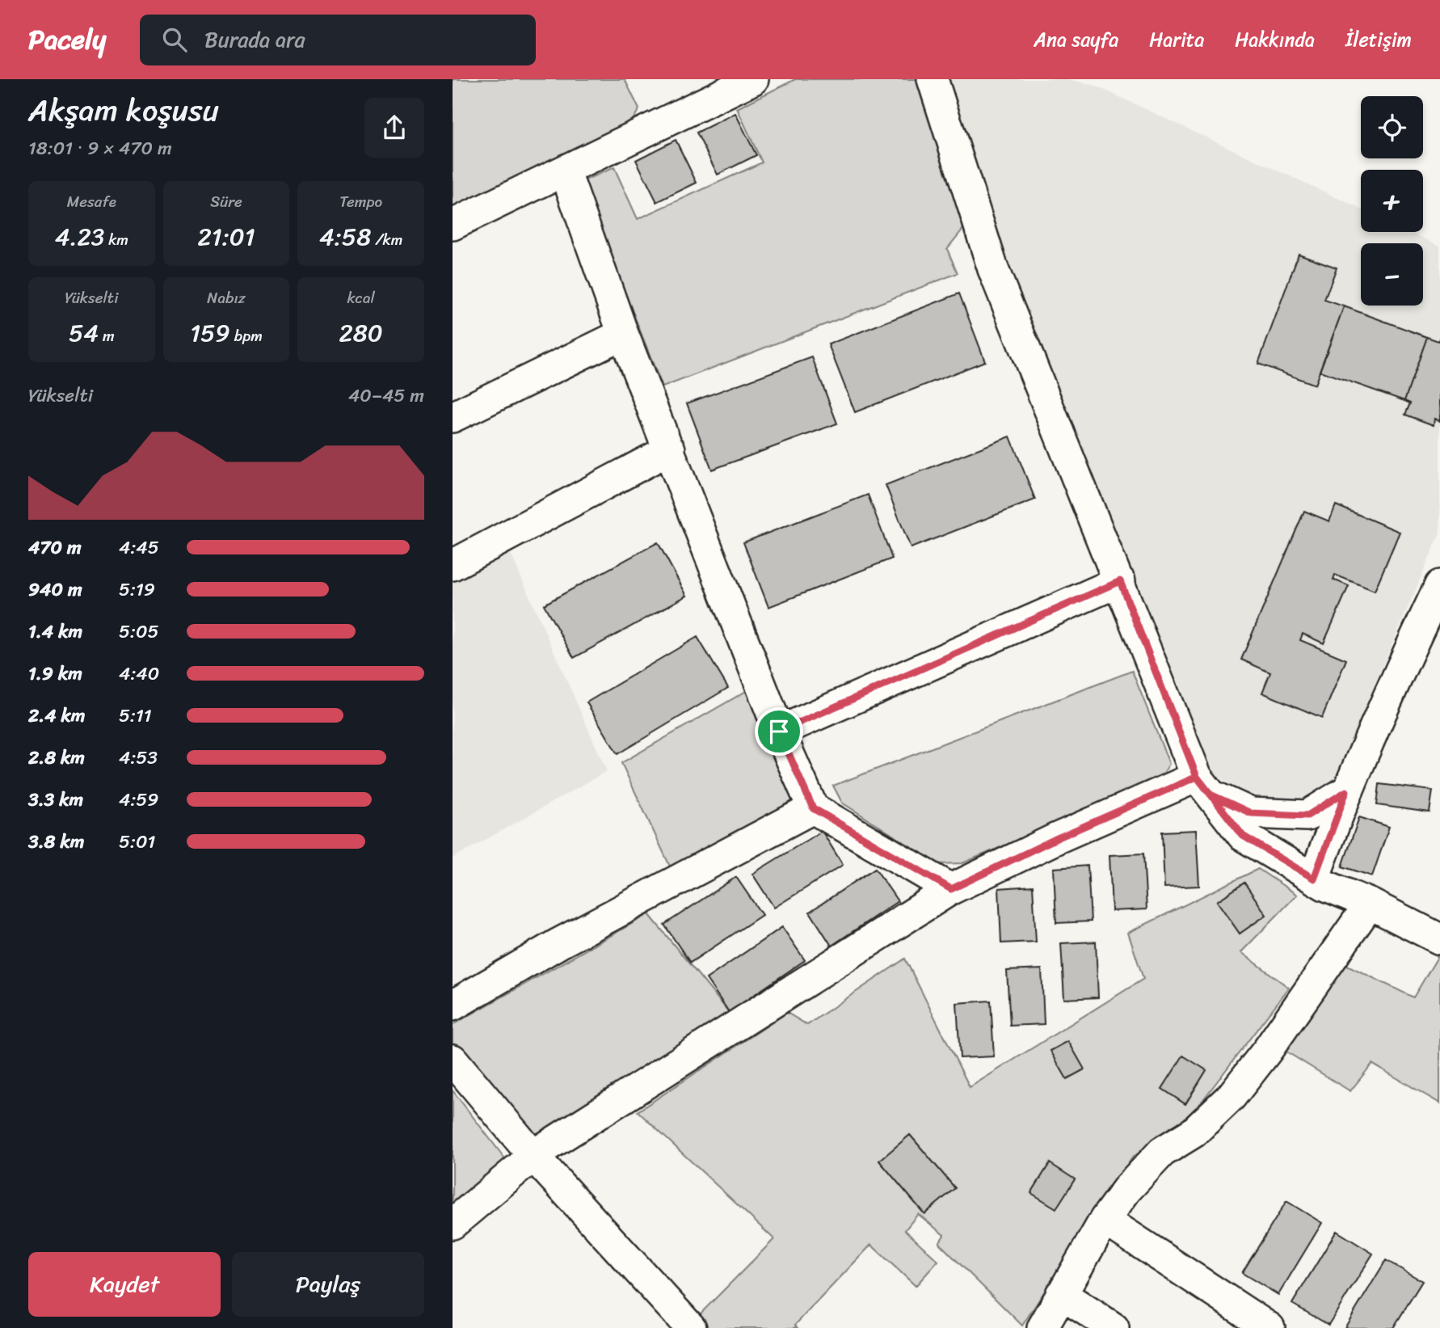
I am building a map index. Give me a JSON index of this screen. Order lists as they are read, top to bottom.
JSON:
{
  "page": {
    "header": "Pacely",
    "search": "Burada ara",
    "nav": [
      "Ana sayfa",
      "Harita",
      "Hakkında",
      "İletişim"
    ],
    "heading": ["Akşam koşusu", "18:01 · 9 × 470 m"],
    "map_buttons": ["+", "−"],
    "stats": [
      ["Mesafe", "4.23 km"],
      ["Süre", "21:01"],
      ["Tempo", "4:58 /km"],
      ["Yükselti", "54 m"],
      ["Nabız", "159 bpm"],
      ["kcal", "280"]
    ],
    "chart": ["Yükselti", "40–45 m"],
    "list": [
      {
        "name": "470 m",
        "note": "4:45"
      },
      {
        "name": "940 m",
        "note": "5:19"
      },
      {
        "name": "1.4 km",
        "note": "5:05"
      },
      {
        "name": "1.9 km",
        "note": "4:40"
      },
      {
        "name": "2.4 km",
        "note": "5:11"
      },
      {
        "name": "2.8 km",
        "note": "4:53"
      },
      {
        "name": "3.3 km",
        "note": "4:59"
      },
      {
        "name": "3.8 km",
        "note": "5:01"
      }
    ],
    "buttons": ["Kaydet", "Paylaş"]
  }
}
